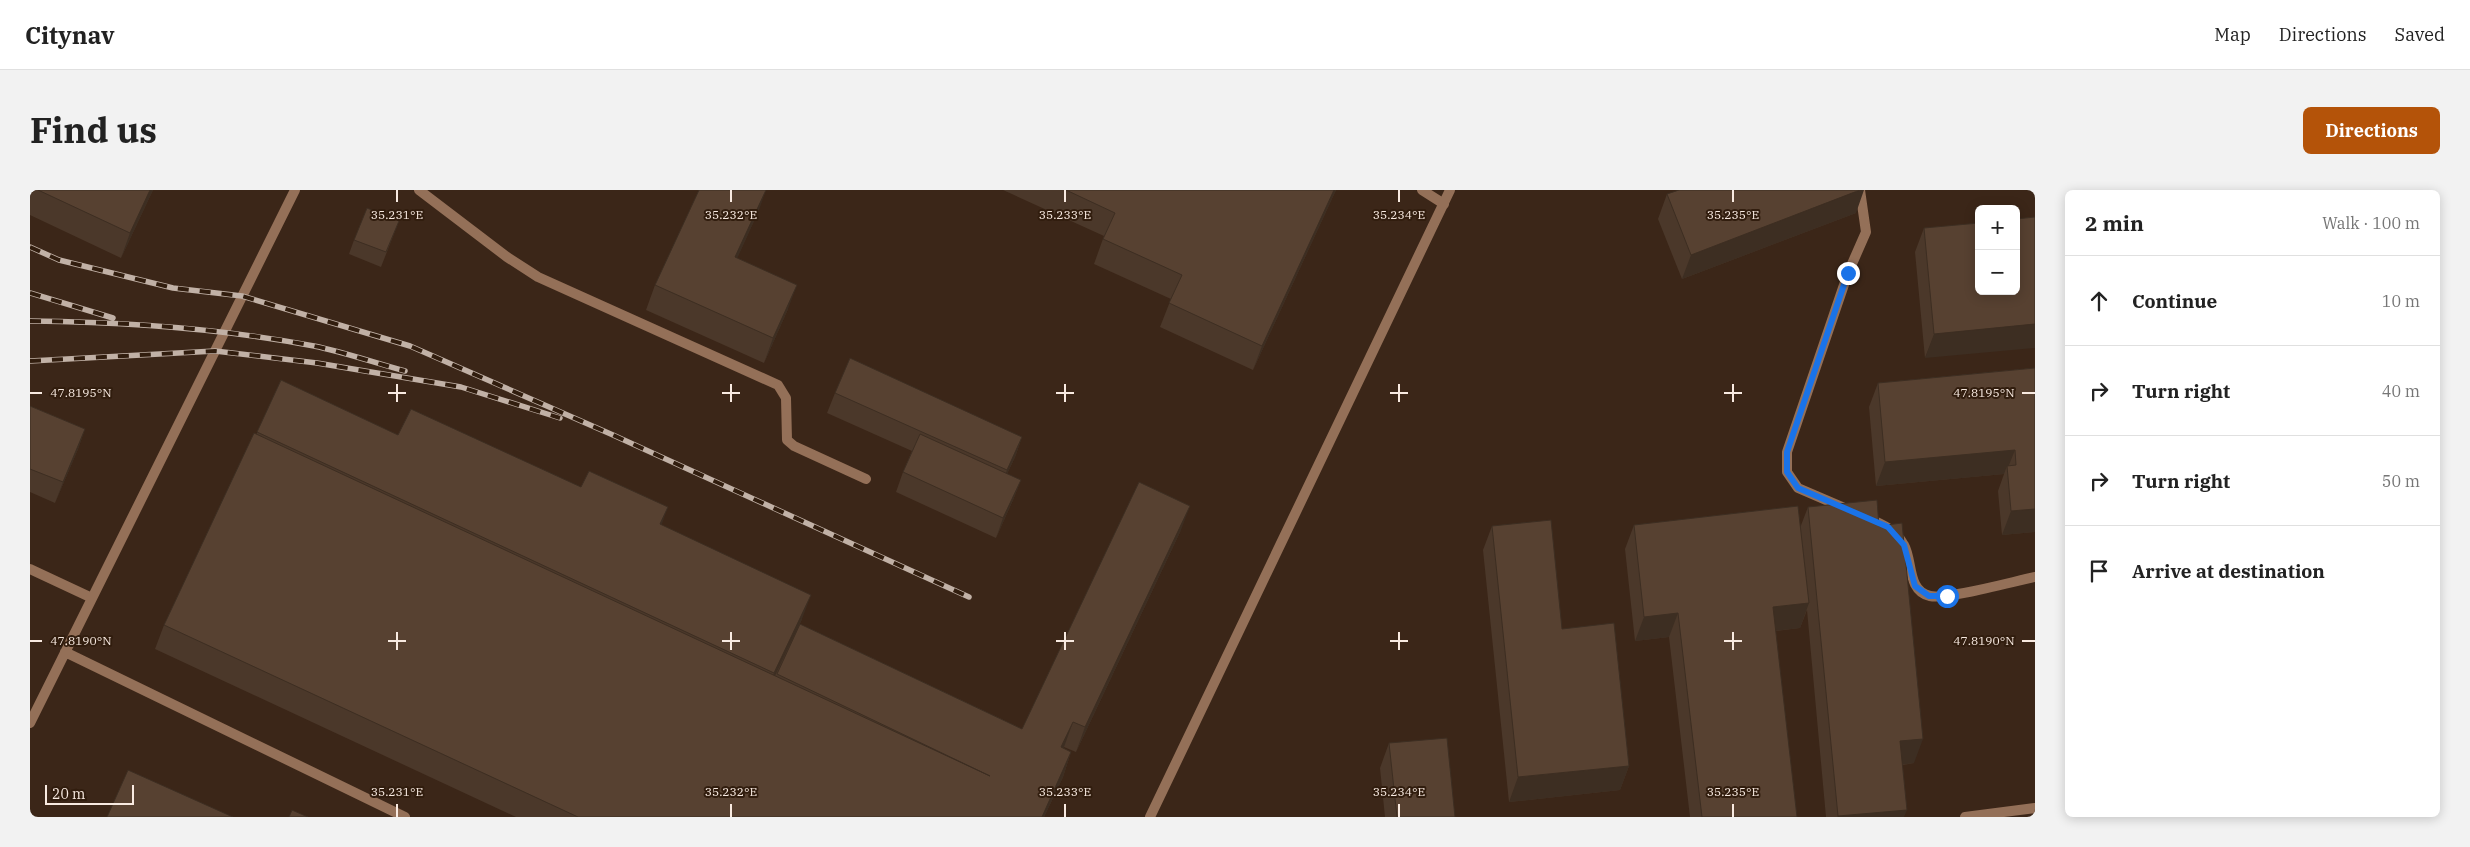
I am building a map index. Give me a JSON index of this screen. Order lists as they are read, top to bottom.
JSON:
{
  "scale_bar": "20 m",
  "page": {
    "header": "Citynav",
    "nav": ["Map", "Directions", "Saved"],
    "title": "Find us",
    "buttons": "Directions",
    "heading": ["2 min", "Walk · 100 m"],
    "map_buttons": ["+", "−"],
    "list": [
      ["Continue", "10 m"],
      ["Turn right", "40 m"],
      ["Turn right", "50 m"],
      "Arrive at destination"
    ],
    "scale": "20 m"
  },
  "coordinates": [
    "35.231°E",
    "35.232°E",
    "35.233°E",
    "35.234°E",
    "35.235°E",
    "47.8195°N",
    "47.8190°N"
  ]
}
